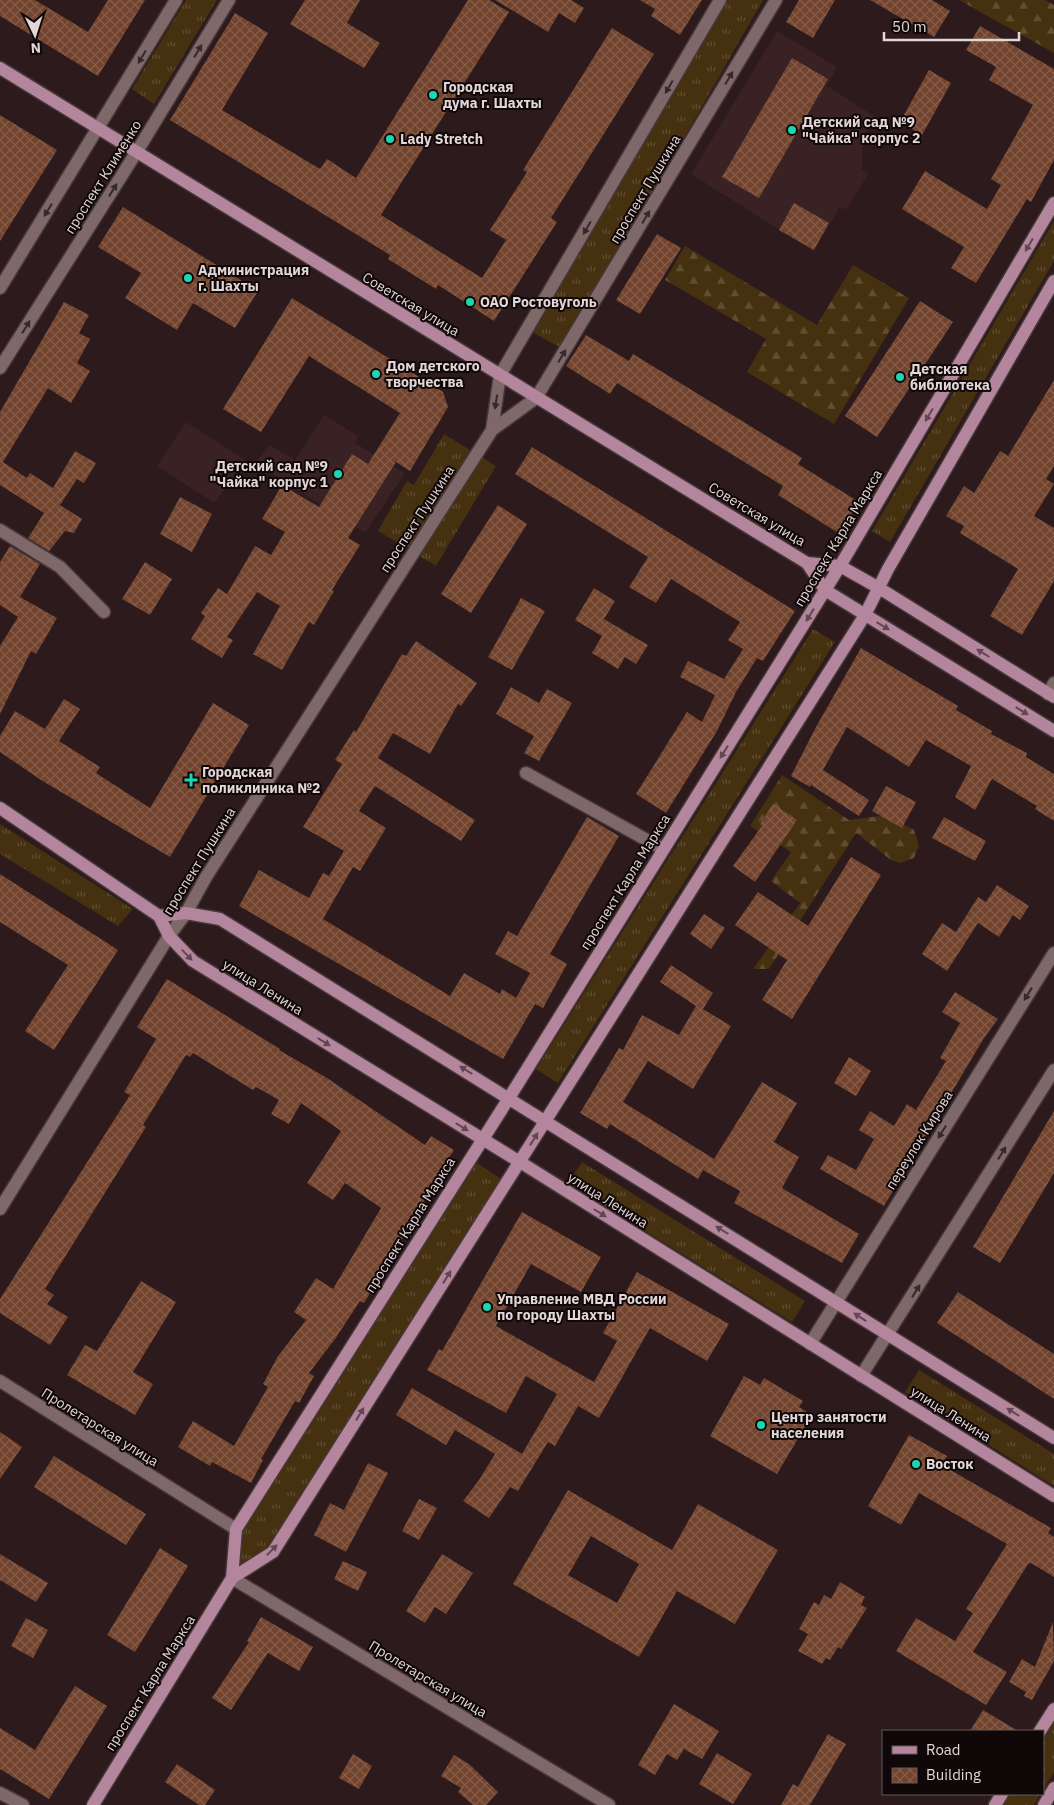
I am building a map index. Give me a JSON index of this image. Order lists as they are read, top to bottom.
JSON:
{
  "streets": {
    "main road": ["Советская улица", "проспект Карла Маркса", "улица Ленина"],
    "street": [
      "проспект Клименко",
      "проспект Пушкина",
      "переулок Кирова",
      "Пролетарская улица"
    ]
  },
  "crossings": [
    ["проспект Клименко", "Советская улица"],
    ["проспект Пушкина", "Советская улица"],
    ["проспект Пушкина", "улица Ленина"],
    ["Советская улица", "проспект Карла Маркса"],
    ["проспект Карла Маркса", "улица Ленина"],
    ["проспект Карла Маркса", "Пролетарская улица"],
    ["улица Ленина", "переулок Кирова"]
  ],
  "places": {
    "other": [
      "Городская дума г. Шахты",
      "Детский сад №9 \"Чайка\" корпус 2",
      "Lady Stretch",
      "Администрация г. Шахты",
      "ОАО Ростовуголь",
      "Дом детского творчества",
      "Детская библиотека",
      "Детский сад №9 \"Чайка\" корпус 1",
      "Управление МВД России по городу Шахты",
      "Центр занятости населения",
      "Восток"
    ],
    "health": ["Городская поликлиника №2"]
  },
  "legend": ["Road", "Building"],
  "scale_bar": "50 m",
  "north": "bottom"
}
